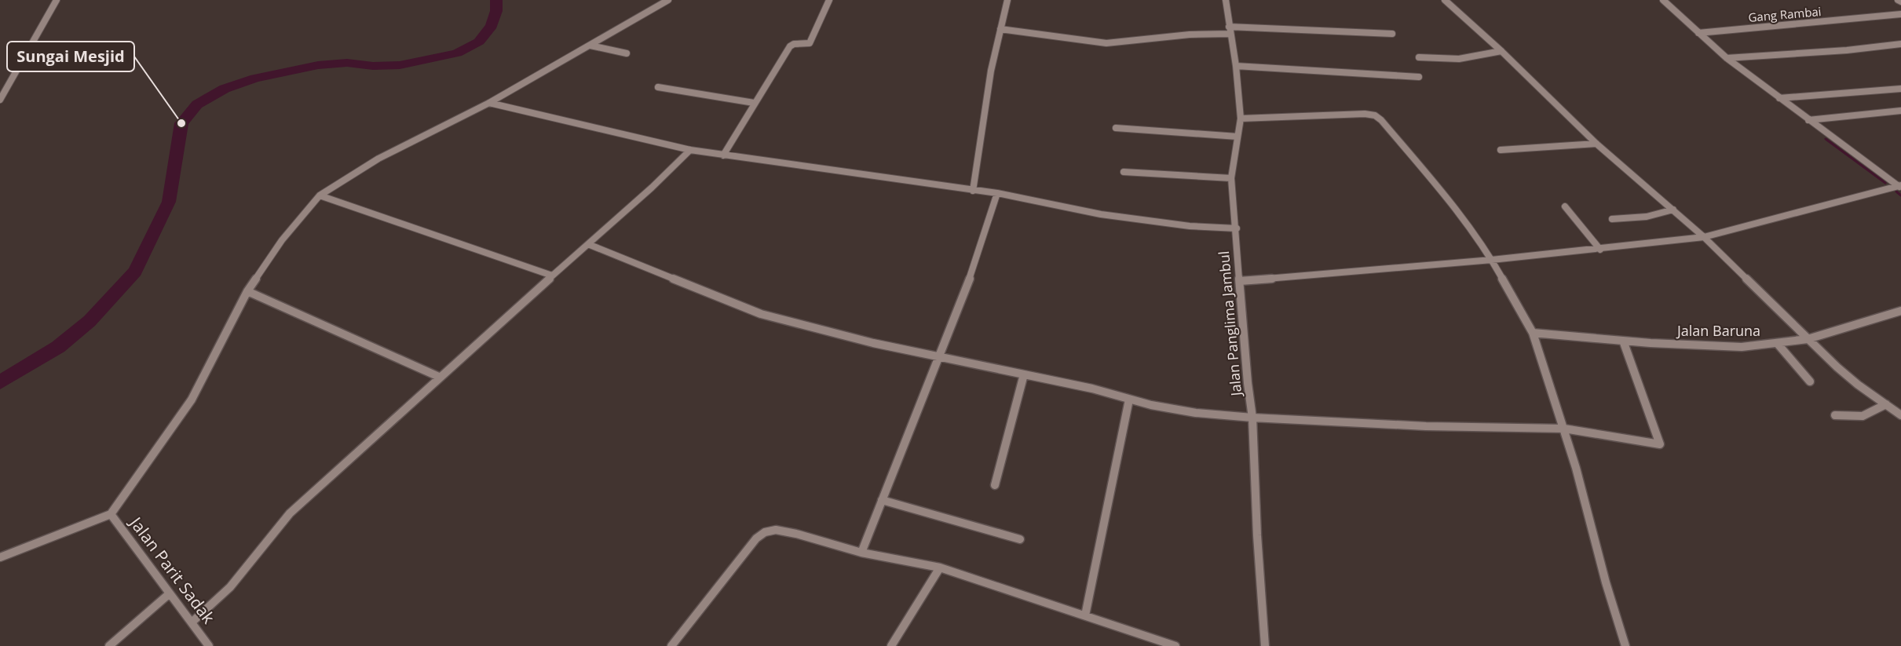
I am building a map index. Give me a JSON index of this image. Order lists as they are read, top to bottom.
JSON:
{
  "streets": {
    "street": [
      "Gang Rambai",
      "Jalan Panglima Jambul",
      "Jalan Baruna",
      "Jalan Parit Sadak"
    ]
  },
  "places": ["Sungai Mesjid"]
}
